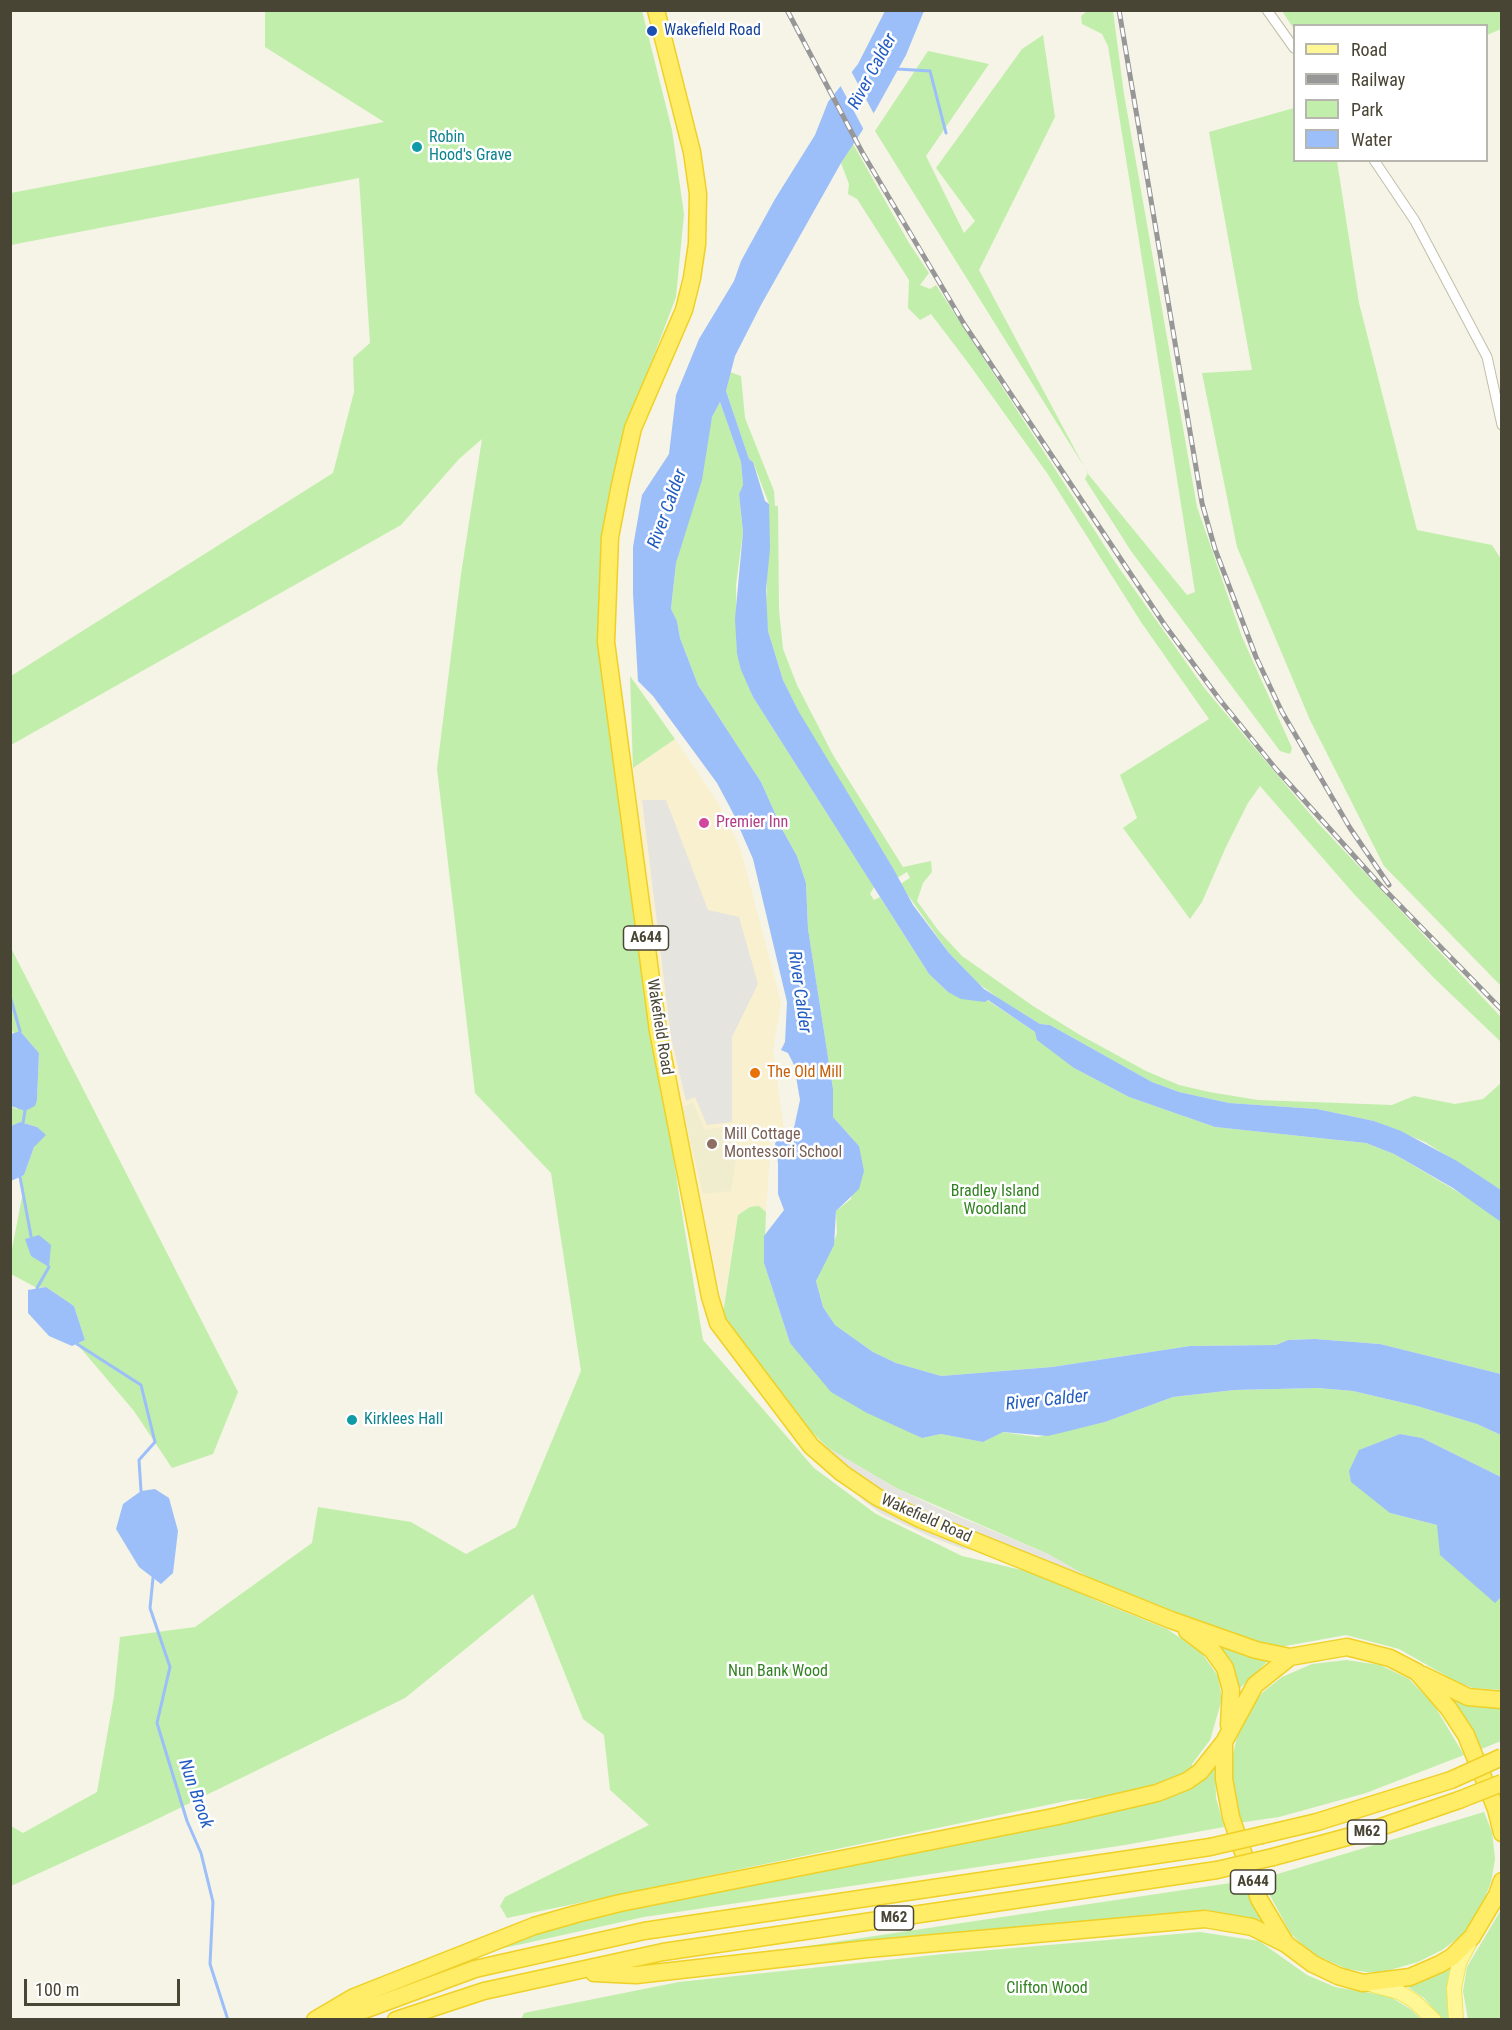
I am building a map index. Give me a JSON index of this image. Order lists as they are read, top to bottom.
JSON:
{
  "streets": {
    "highway": ["A644", "Wakefield Road", "M62"]
  },
  "crossings": [
    ["A644", "Wakefield Road"]
  ],
  "water": ["River Calder", "Nun Brook"],
  "parks": ["Bradley Island Woodland", "Nun Bank Wood", "Clifton Wood"],
  "places": [
    "Wakefield Road",
    "Robin Hood's Grave",
    "Premier Inn",
    "The Old Mill",
    "Mill Cottage Montessori School",
    "Kirklees Hall"
  ],
  "legend": [
    "Road",
    "Railway",
    "Park",
    "Water"
  ],
  "scale_bar": "100 m"
}
